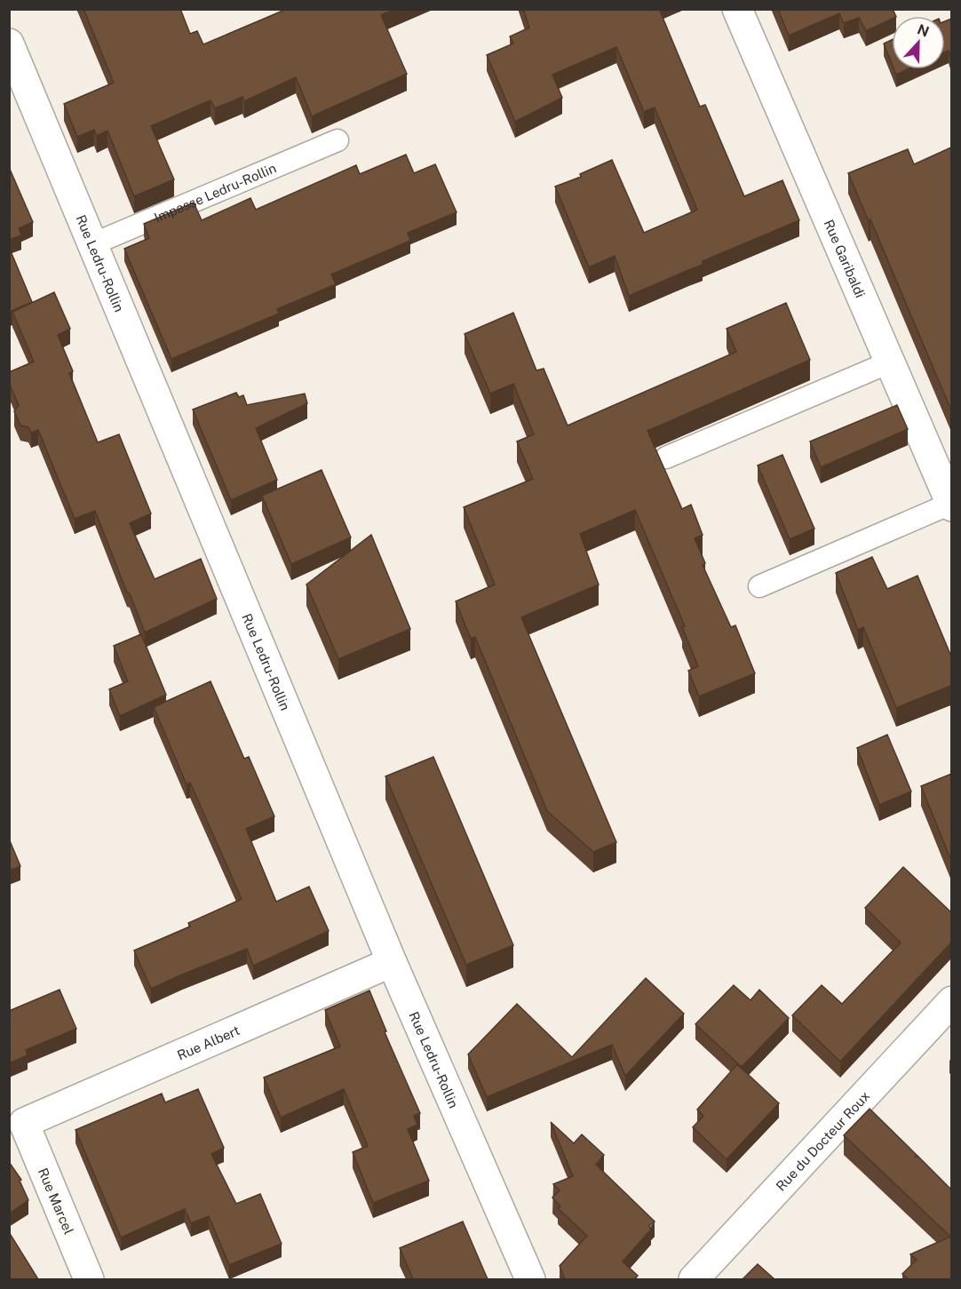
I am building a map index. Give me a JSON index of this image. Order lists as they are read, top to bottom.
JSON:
{
  "streets": {
    "street": [
      "Rue Garibaldi",
      "Rue Ledru-Rollin",
      "Rue Albert",
      "Rue du Docteur Roux",
      "Rue Marcel"
    ],
    "lane": ["Impasse Ledru-Rollin"]
  },
  "crossings": [
    ["Impasse Ledru-Rollin", "Rue Ledru-Rollin"],
    ["Rue Ledru-Rollin", "Rue Albert"],
    ["Rue Albert", "Rue Marcel"]
  ],
  "north": "top"
}
